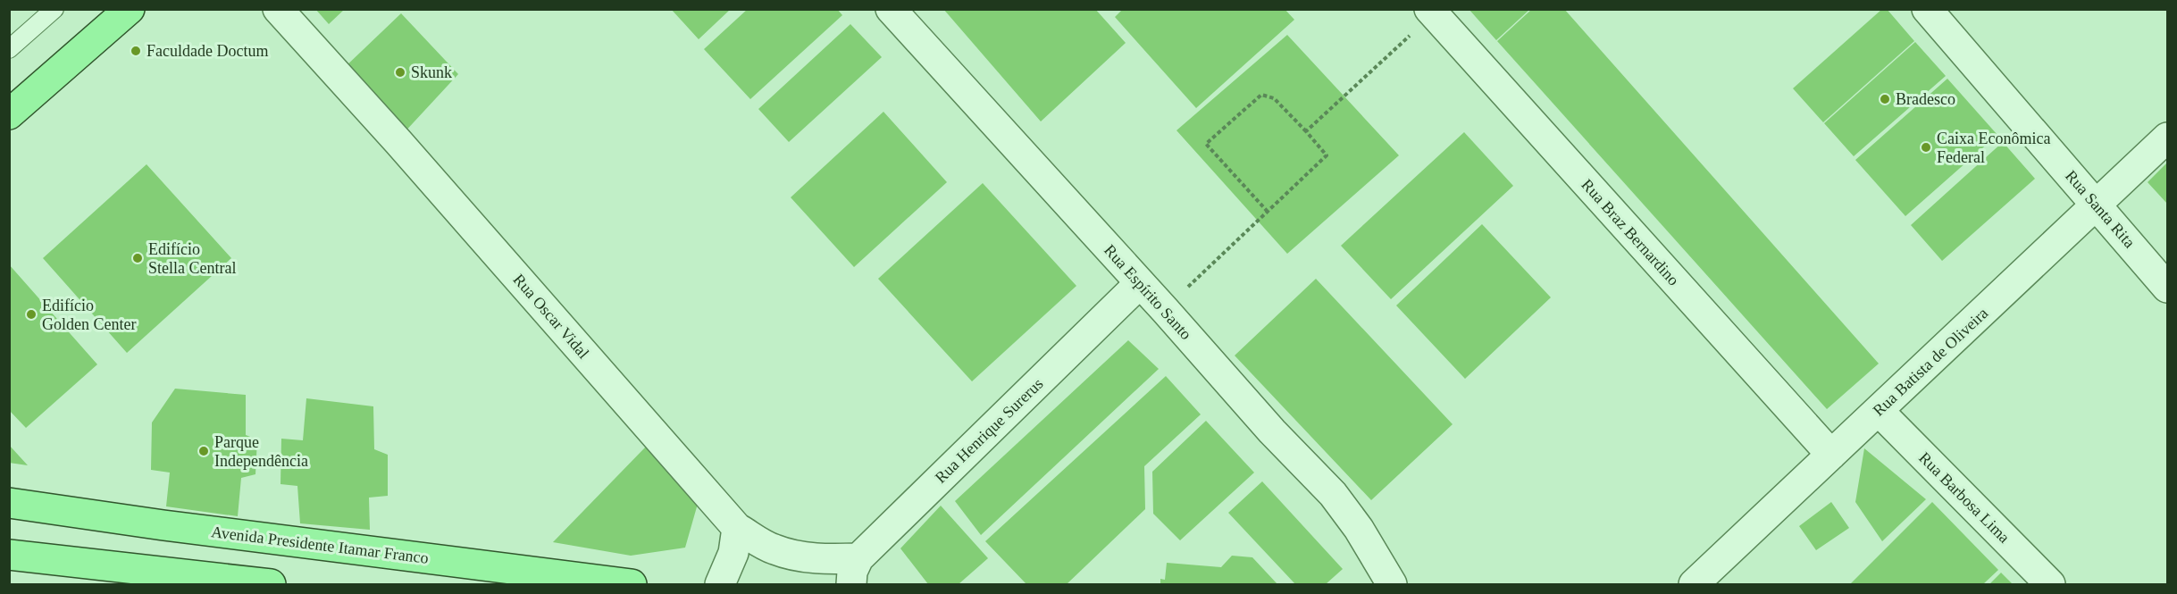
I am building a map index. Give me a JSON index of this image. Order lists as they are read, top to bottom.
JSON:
{
  "streets": {
    "main road": ["Avenida Presidente Itamar Franco"],
    "street": [
      "Rua Santa Rita",
      "Rua Braz Bernardino",
      "Rua Espírito Santo",
      "Rua Oscar Vidal",
      "Rua Batista de Oliveira",
      "Rua Henrique Surerus",
      "Rua Barbosa Lima"
    ]
  },
  "crossings": [
    ["Rua Santa Rita", "Rua Batista de Oliveira"],
    ["Rua Braz Bernardino", "Rua Batista de Oliveira"],
    ["Rua Espírito Santo", "Rua Henrique Surerus"],
    ["Rua Oscar Vidal", "Rua Henrique Surerus"],
    ["Rua Batista de Oliveira", "Rua Barbosa Lima"]
  ],
  "places": [
    "Faculdade Doctum",
    "Skunk",
    "Bradesco",
    "Caixa Econômica Federal",
    "Edifício Stella Central",
    "Edifício Golden Center",
    "Parque Independência"
  ]
}
